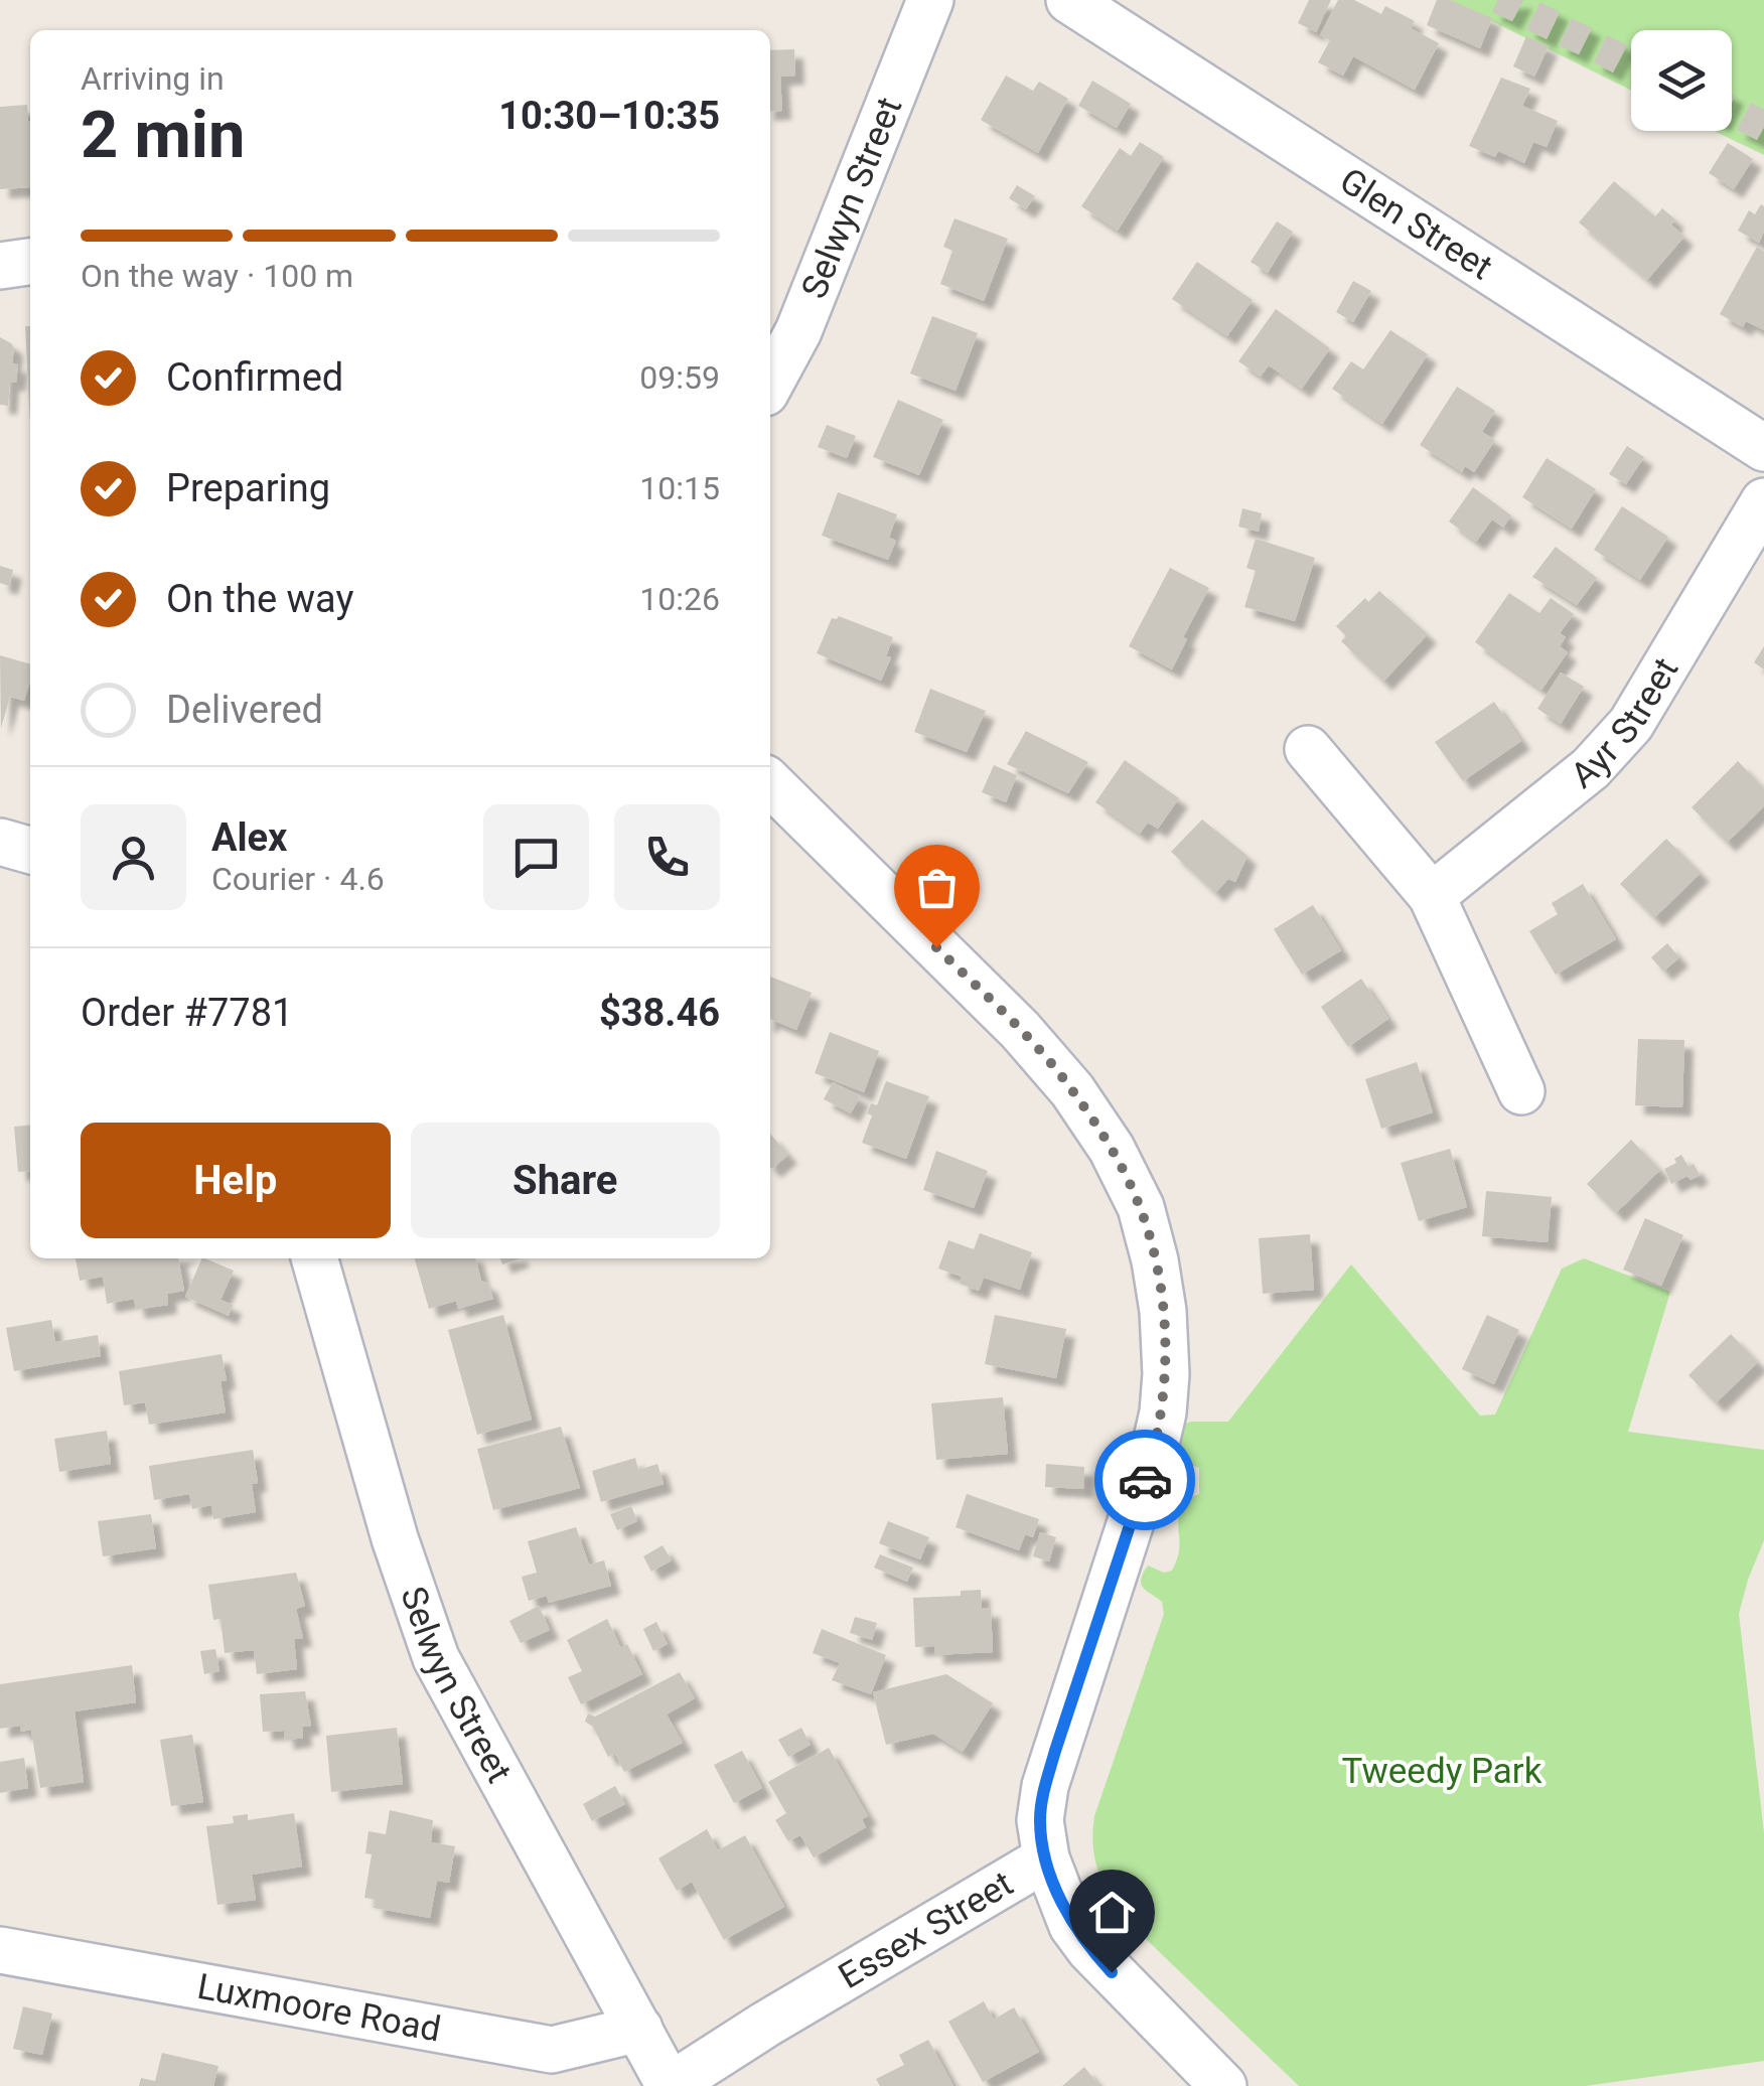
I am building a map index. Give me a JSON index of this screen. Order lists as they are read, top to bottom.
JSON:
{
  "streets": {
    "street": [
      "Selwyn Street",
      "Glen Street",
      "Ayr Street",
      "Essex Street",
      "Luxmoore Road"
    ]
  },
  "crossings": [
    ["Selwyn Street", "Essex Street"],
    ["Selwyn Street", "Luxmoore Road"]
  ],
  "parks": ["Tweedy Park"],
  "page": {
    "heading": ["2 min", "Arriving in", "10:30–10:35"],
    "panel": [
      "Alex",
      "Courier · 4.6",
      "Order #7781",
      "$38.46"
    ],
    "bar": "On the way · 100 m",
    "list": [
      ["Confirmed", "09:59"],
      ["Preparing", "10:15"],
      ["On the way", "10:26"],
      "Delivered"
    ],
    "buttons": ["Help", "Share"]
  }
}
